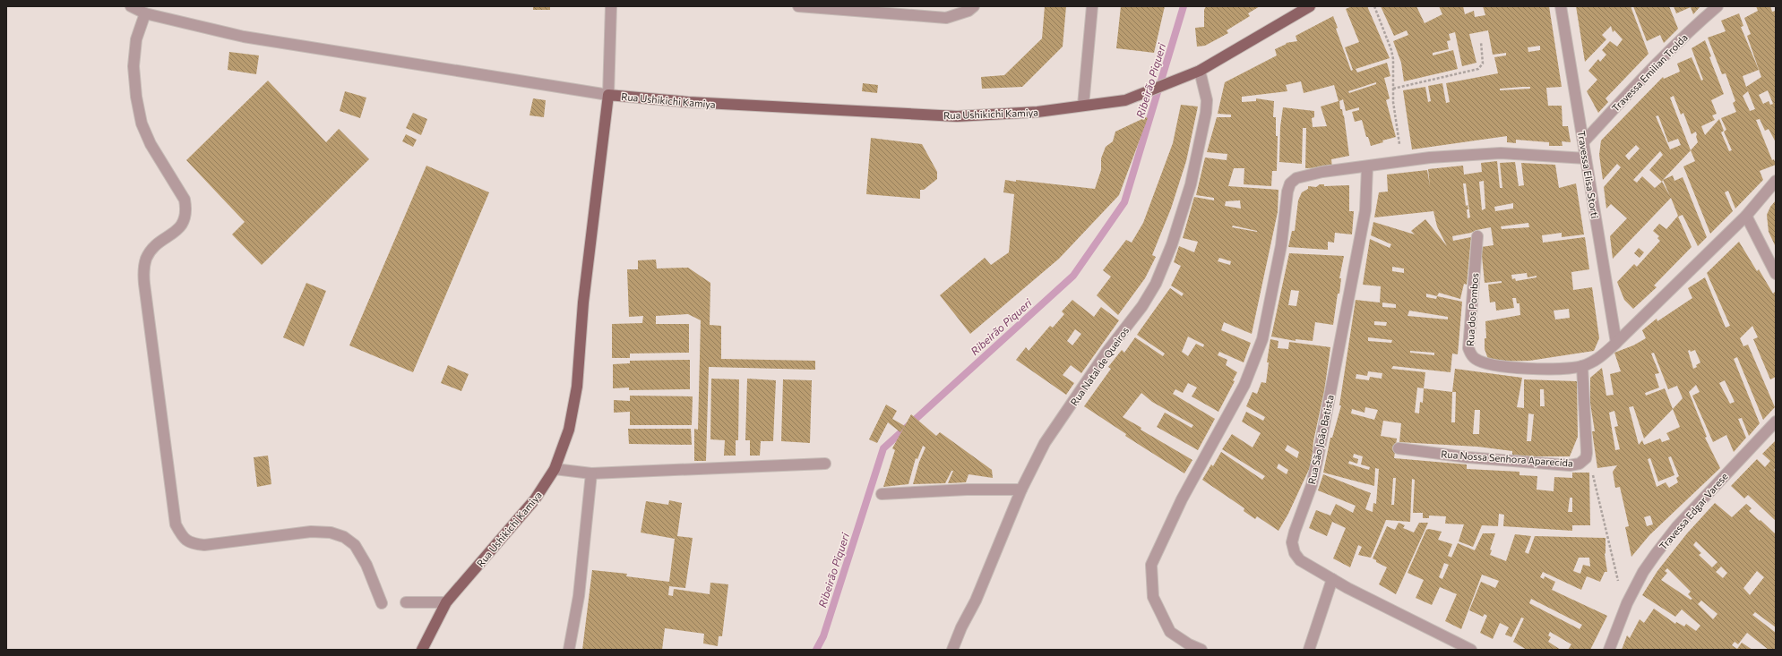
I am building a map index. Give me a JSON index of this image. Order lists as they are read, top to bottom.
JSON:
{
  "streets": {
    "main road": ["Rua Ushikichi Kamiya"],
    "street": [
      "Travessa Emilian Trolda",
      "Travessa Elisa Storti",
      "Rua dos Pombos",
      "Rua Natal de Queiros",
      "Rua São João Batista",
      "Rua Nossa Senhora Aparecida",
      "Travessa Edgar Varese"
    ]
  },
  "crossings": [
    ["Travessa Emilian Trolda", "Travessa Elisa Storti"],
    ["Rua Ushikichi Kamiya", "Rua Natal de Queiros"],
    ["Rua dos Pombos", "Rua Nossa Senhora Aparecida"]
  ],
  "water": ["Ribeirão Piqueri"]
}
